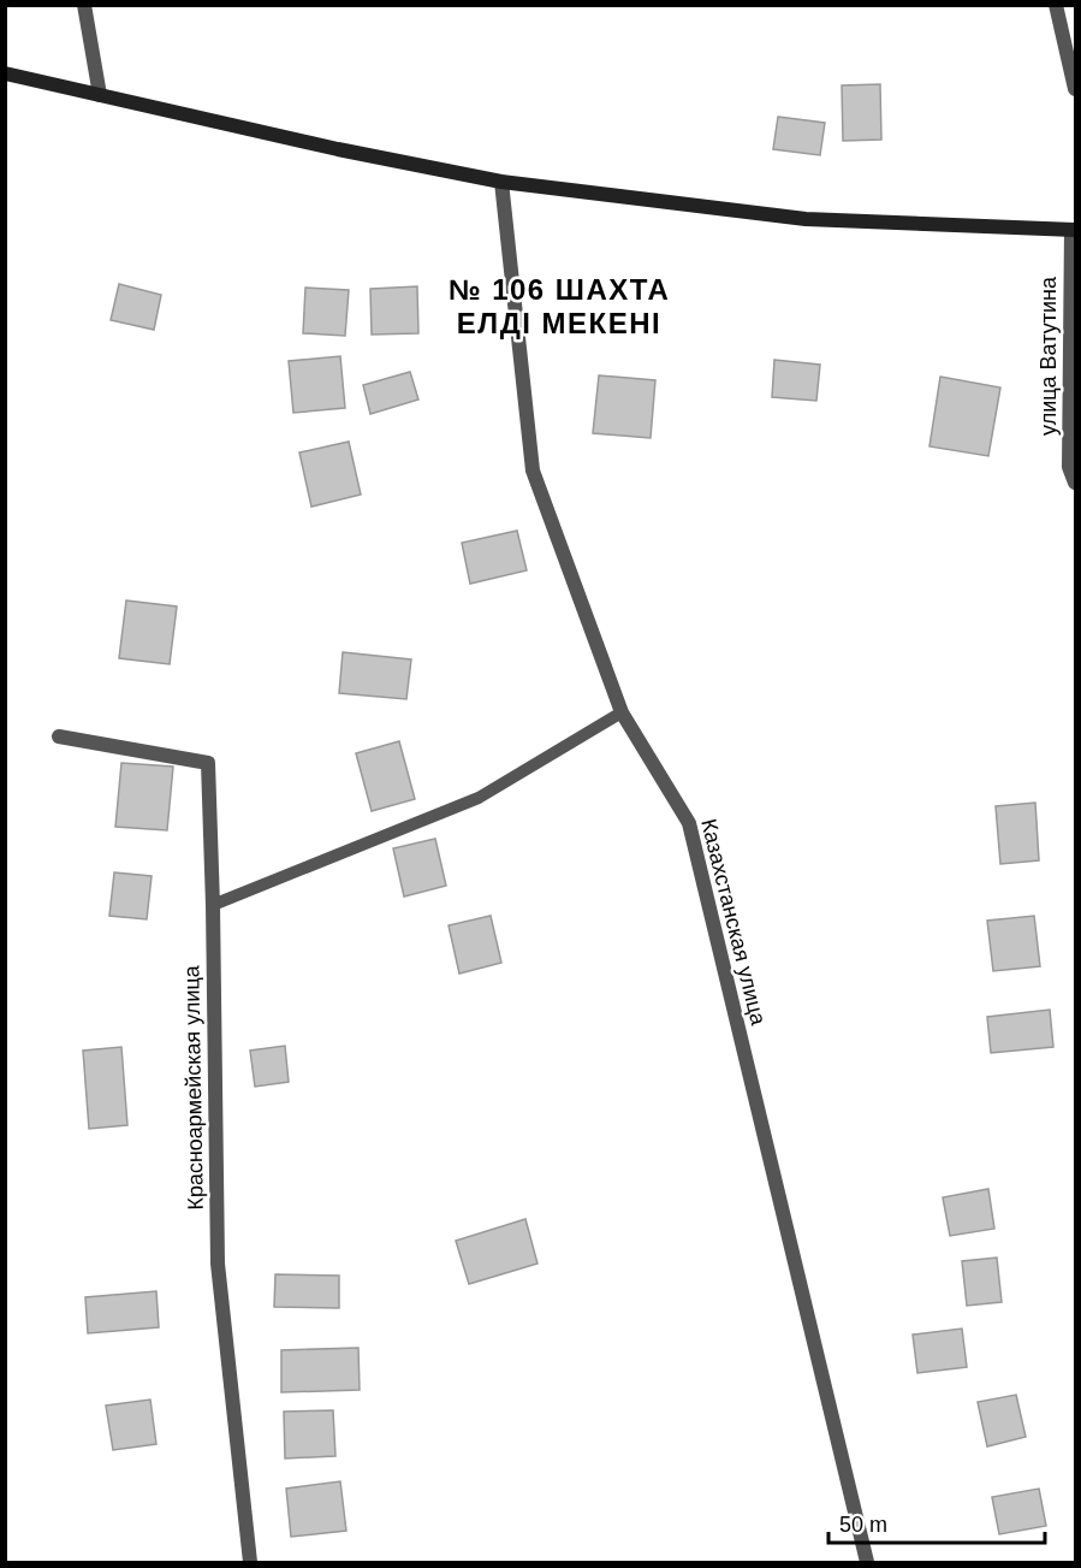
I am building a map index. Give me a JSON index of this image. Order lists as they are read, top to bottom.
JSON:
{
  "streets": {
    "street": ["улица Ватутина", "Казахстанская улица", "Красноармейская улица"]
  },
  "districts": ["№ 106 ШАХТА ЕЛДІ МЕКЕНІ"],
  "scale_bar": "50 m"
}
